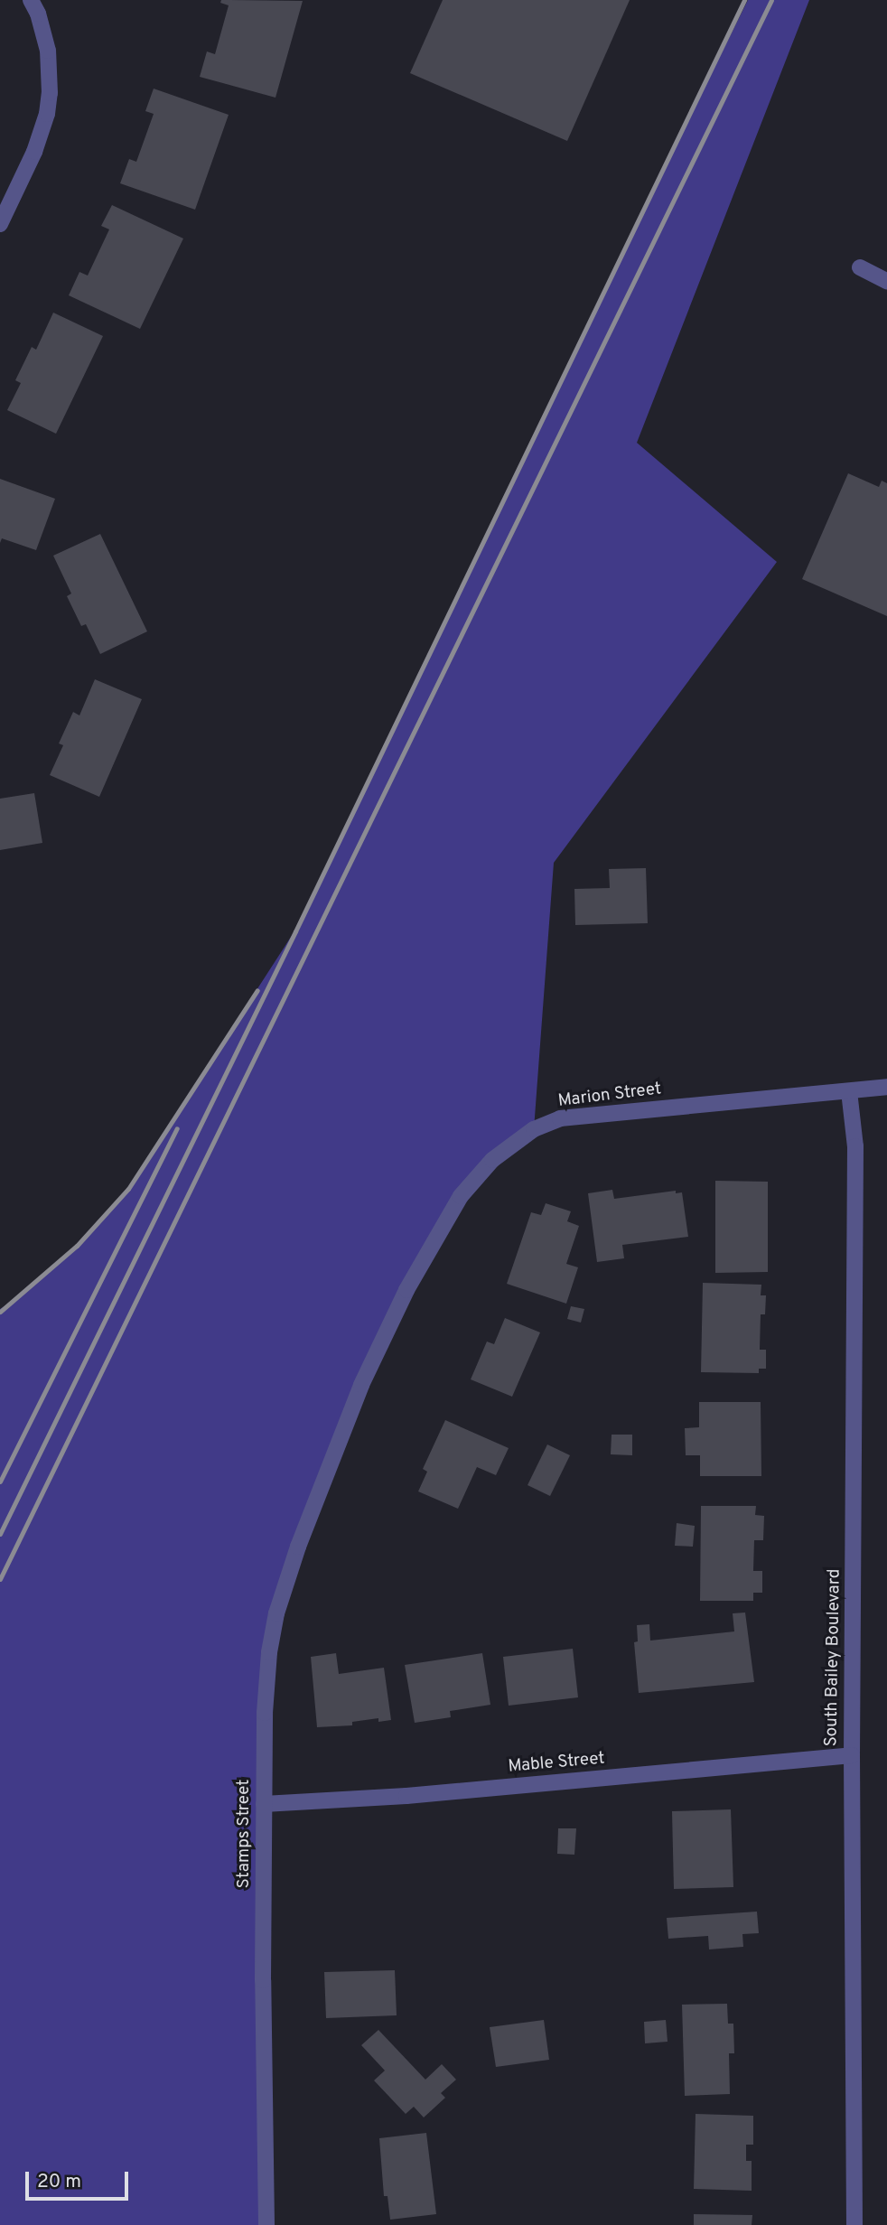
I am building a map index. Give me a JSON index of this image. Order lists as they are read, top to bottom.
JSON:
{
  "streets": {
    "street": [
      "Marion Street",
      "South Bailey Boulevard",
      "Mable Street",
      "Stamps Street"
    ]
  },
  "crossings": [
    ["Marion Street", "South Bailey Boulevard"],
    ["Marion Street", "Stamps Street"],
    ["South Bailey Boulevard", "Mable Street"],
    ["Mable Street", "Stamps Street"]
  ],
  "scale_bar": "20 m"
}
